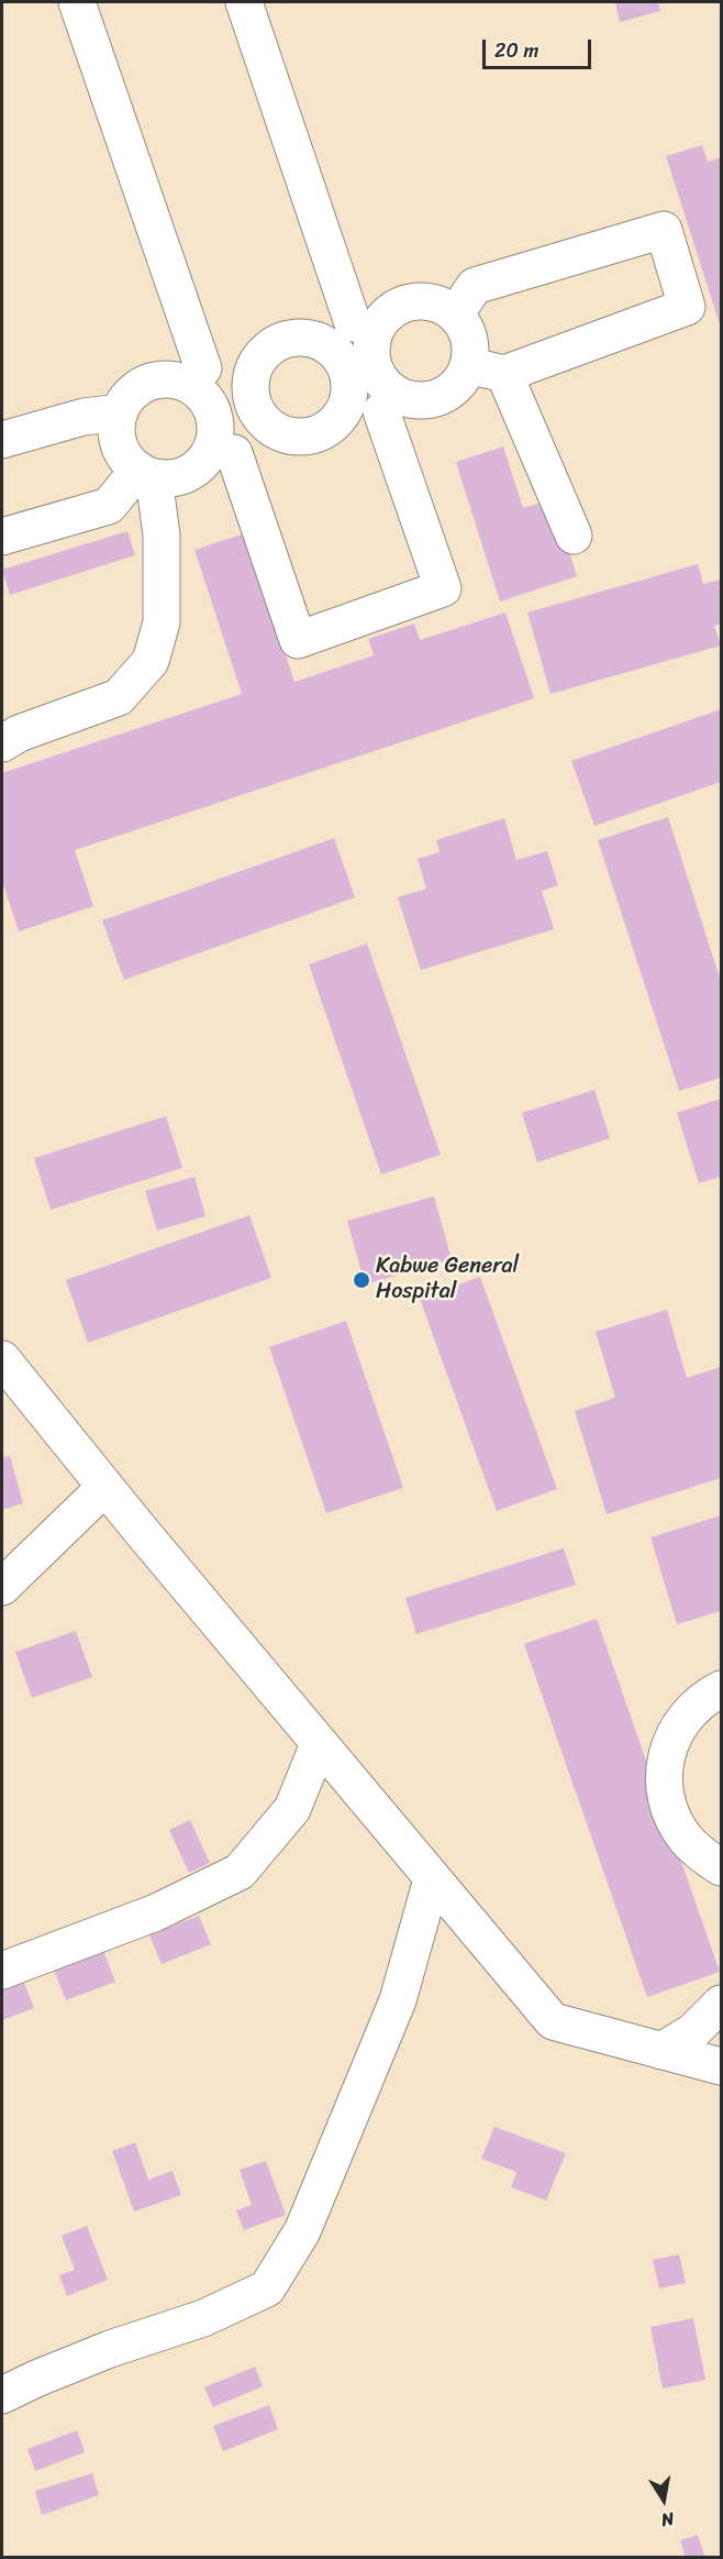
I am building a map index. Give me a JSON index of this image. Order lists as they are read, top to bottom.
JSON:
{
  "places": ["Kabwe General Hospital"],
  "scale_bar": "20 m",
  "north": "bottom"
}
